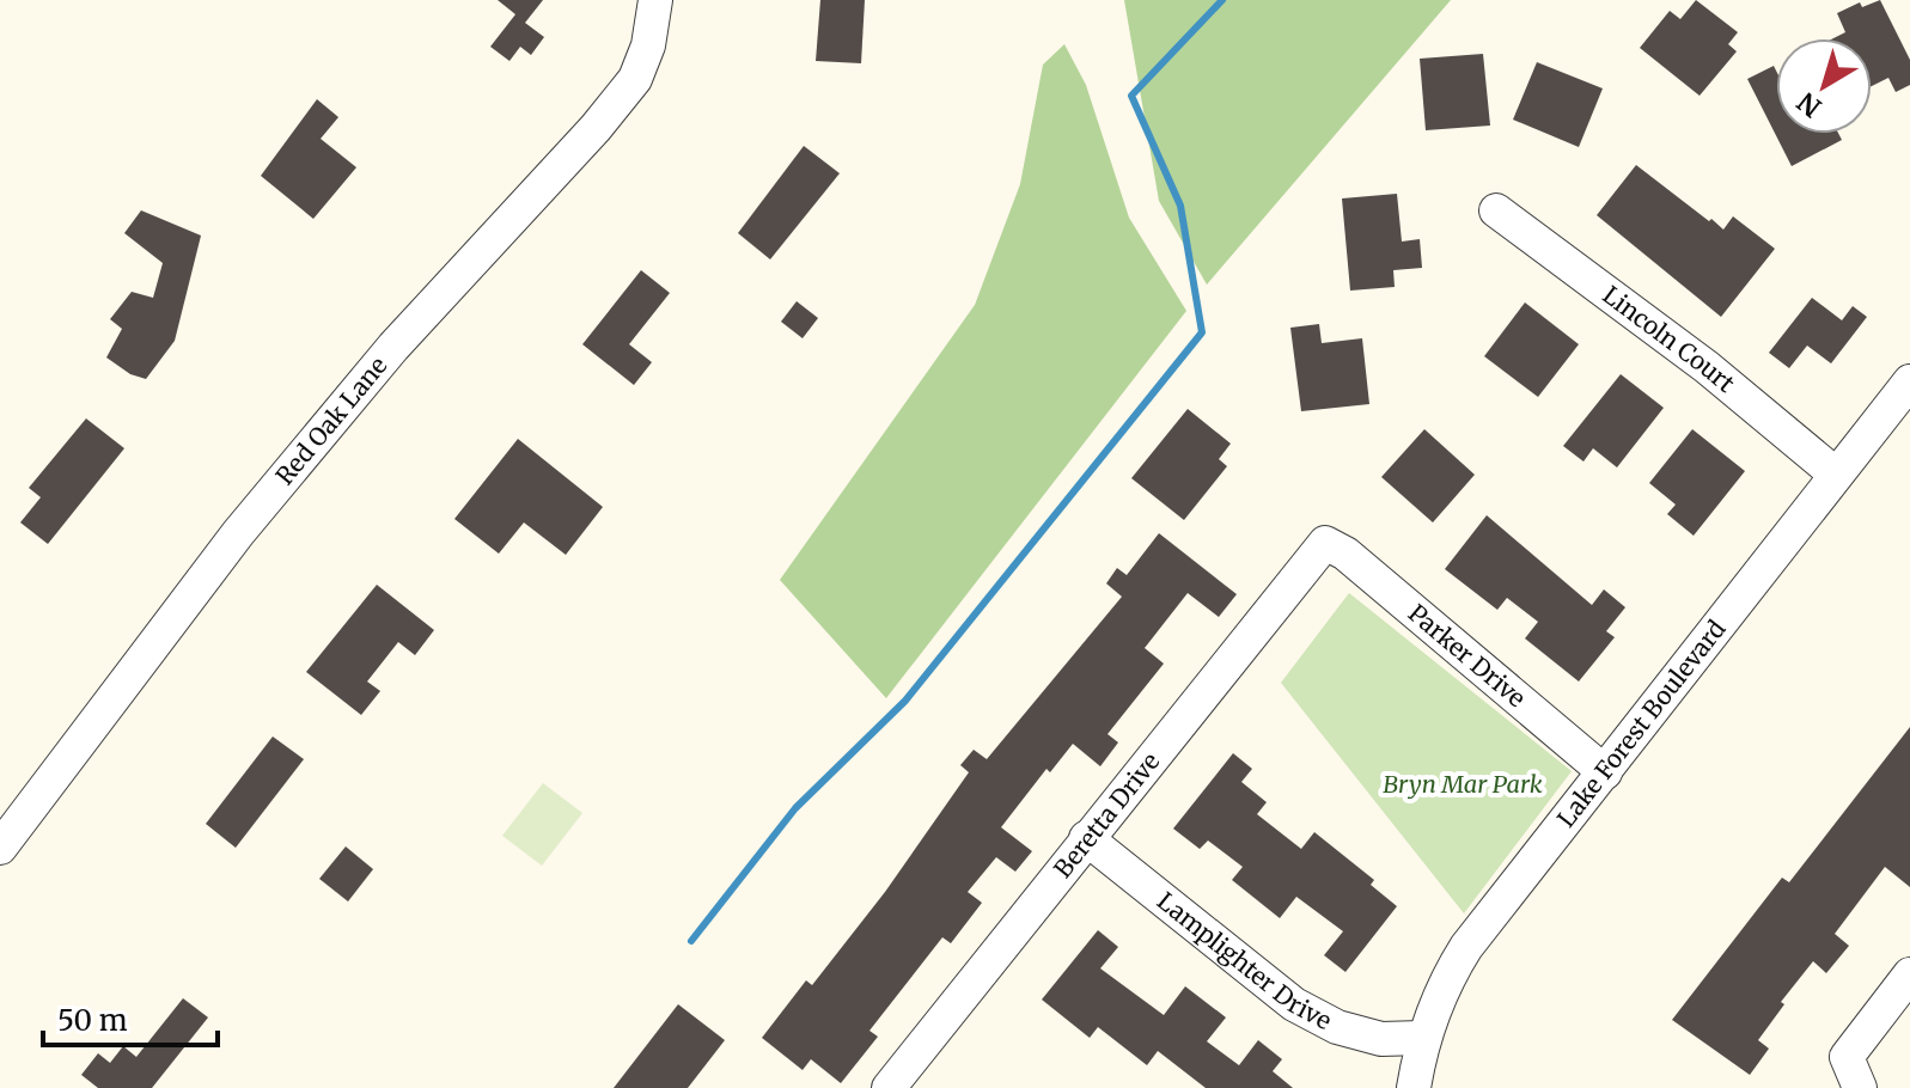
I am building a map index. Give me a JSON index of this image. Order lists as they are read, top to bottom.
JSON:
{
  "streets": {
    "street": [
      "Lincoln Court",
      "Red Oak Lane",
      "Parker Drive",
      "Lake Forest Boulevard",
      "Beretta Drive",
      "Lamplighter Drive"
    ]
  },
  "crossings": [
    ["Lincoln Court", "Lake Forest Boulevard"],
    ["Parker Drive", "Lake Forest Boulevard"],
    ["Parker Drive", "Beretta Drive"],
    ["Lake Forest Boulevard", "Lamplighter Drive"],
    ["Beretta Drive", "Lamplighter Drive"]
  ],
  "parks": ["Bryn Mar Park"],
  "scale_bar": "50 m",
  "north": "bottom left"
}
